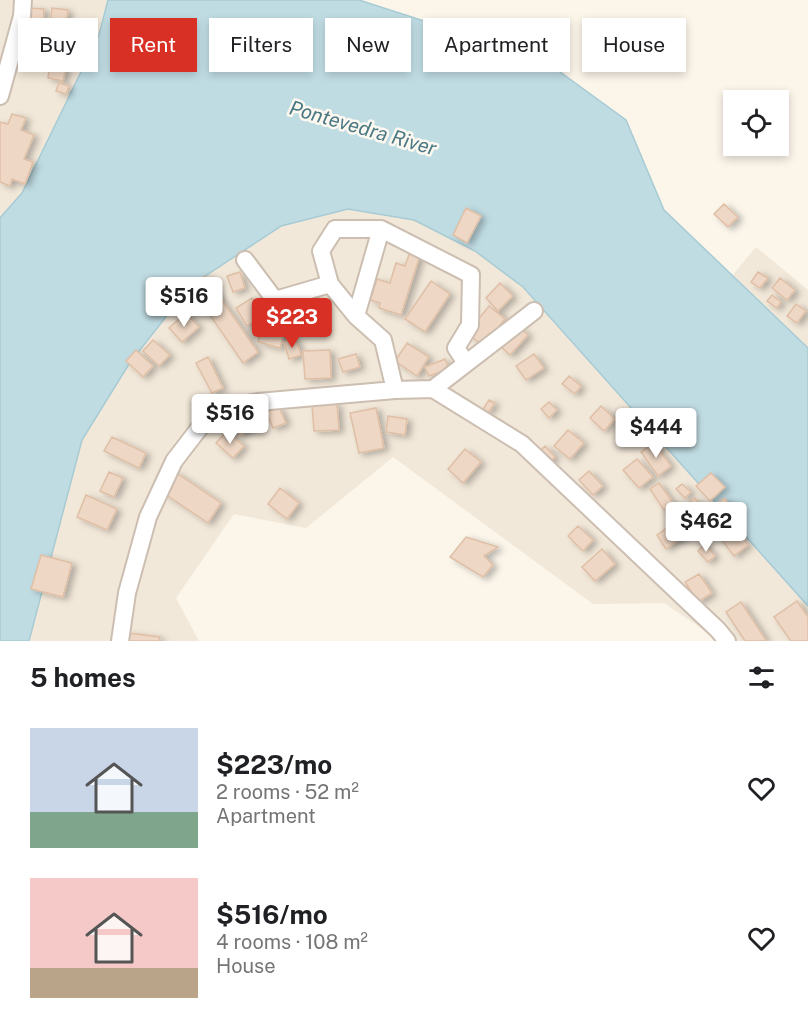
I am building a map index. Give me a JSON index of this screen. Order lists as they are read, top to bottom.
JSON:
{
  "water": ["Pontevedra River"],
  "page": {
    "chip": [
      "Buy",
      "Rent",
      "Filters",
      "New",
      "Apartment",
      "House"
    ],
    "price": [
      "$516",
      "$223",
      "$516",
      "$444",
      "$462"
    ],
    "heading": "5 homes",
    "list": [
      {
        "name": "$223/mo",
        "note": "2 rooms · 52 m² · Apartment"
      },
      {
        "name": "$516/mo",
        "note": "4 rooms · 108 m² · House"
      }
    ]
  }
}
